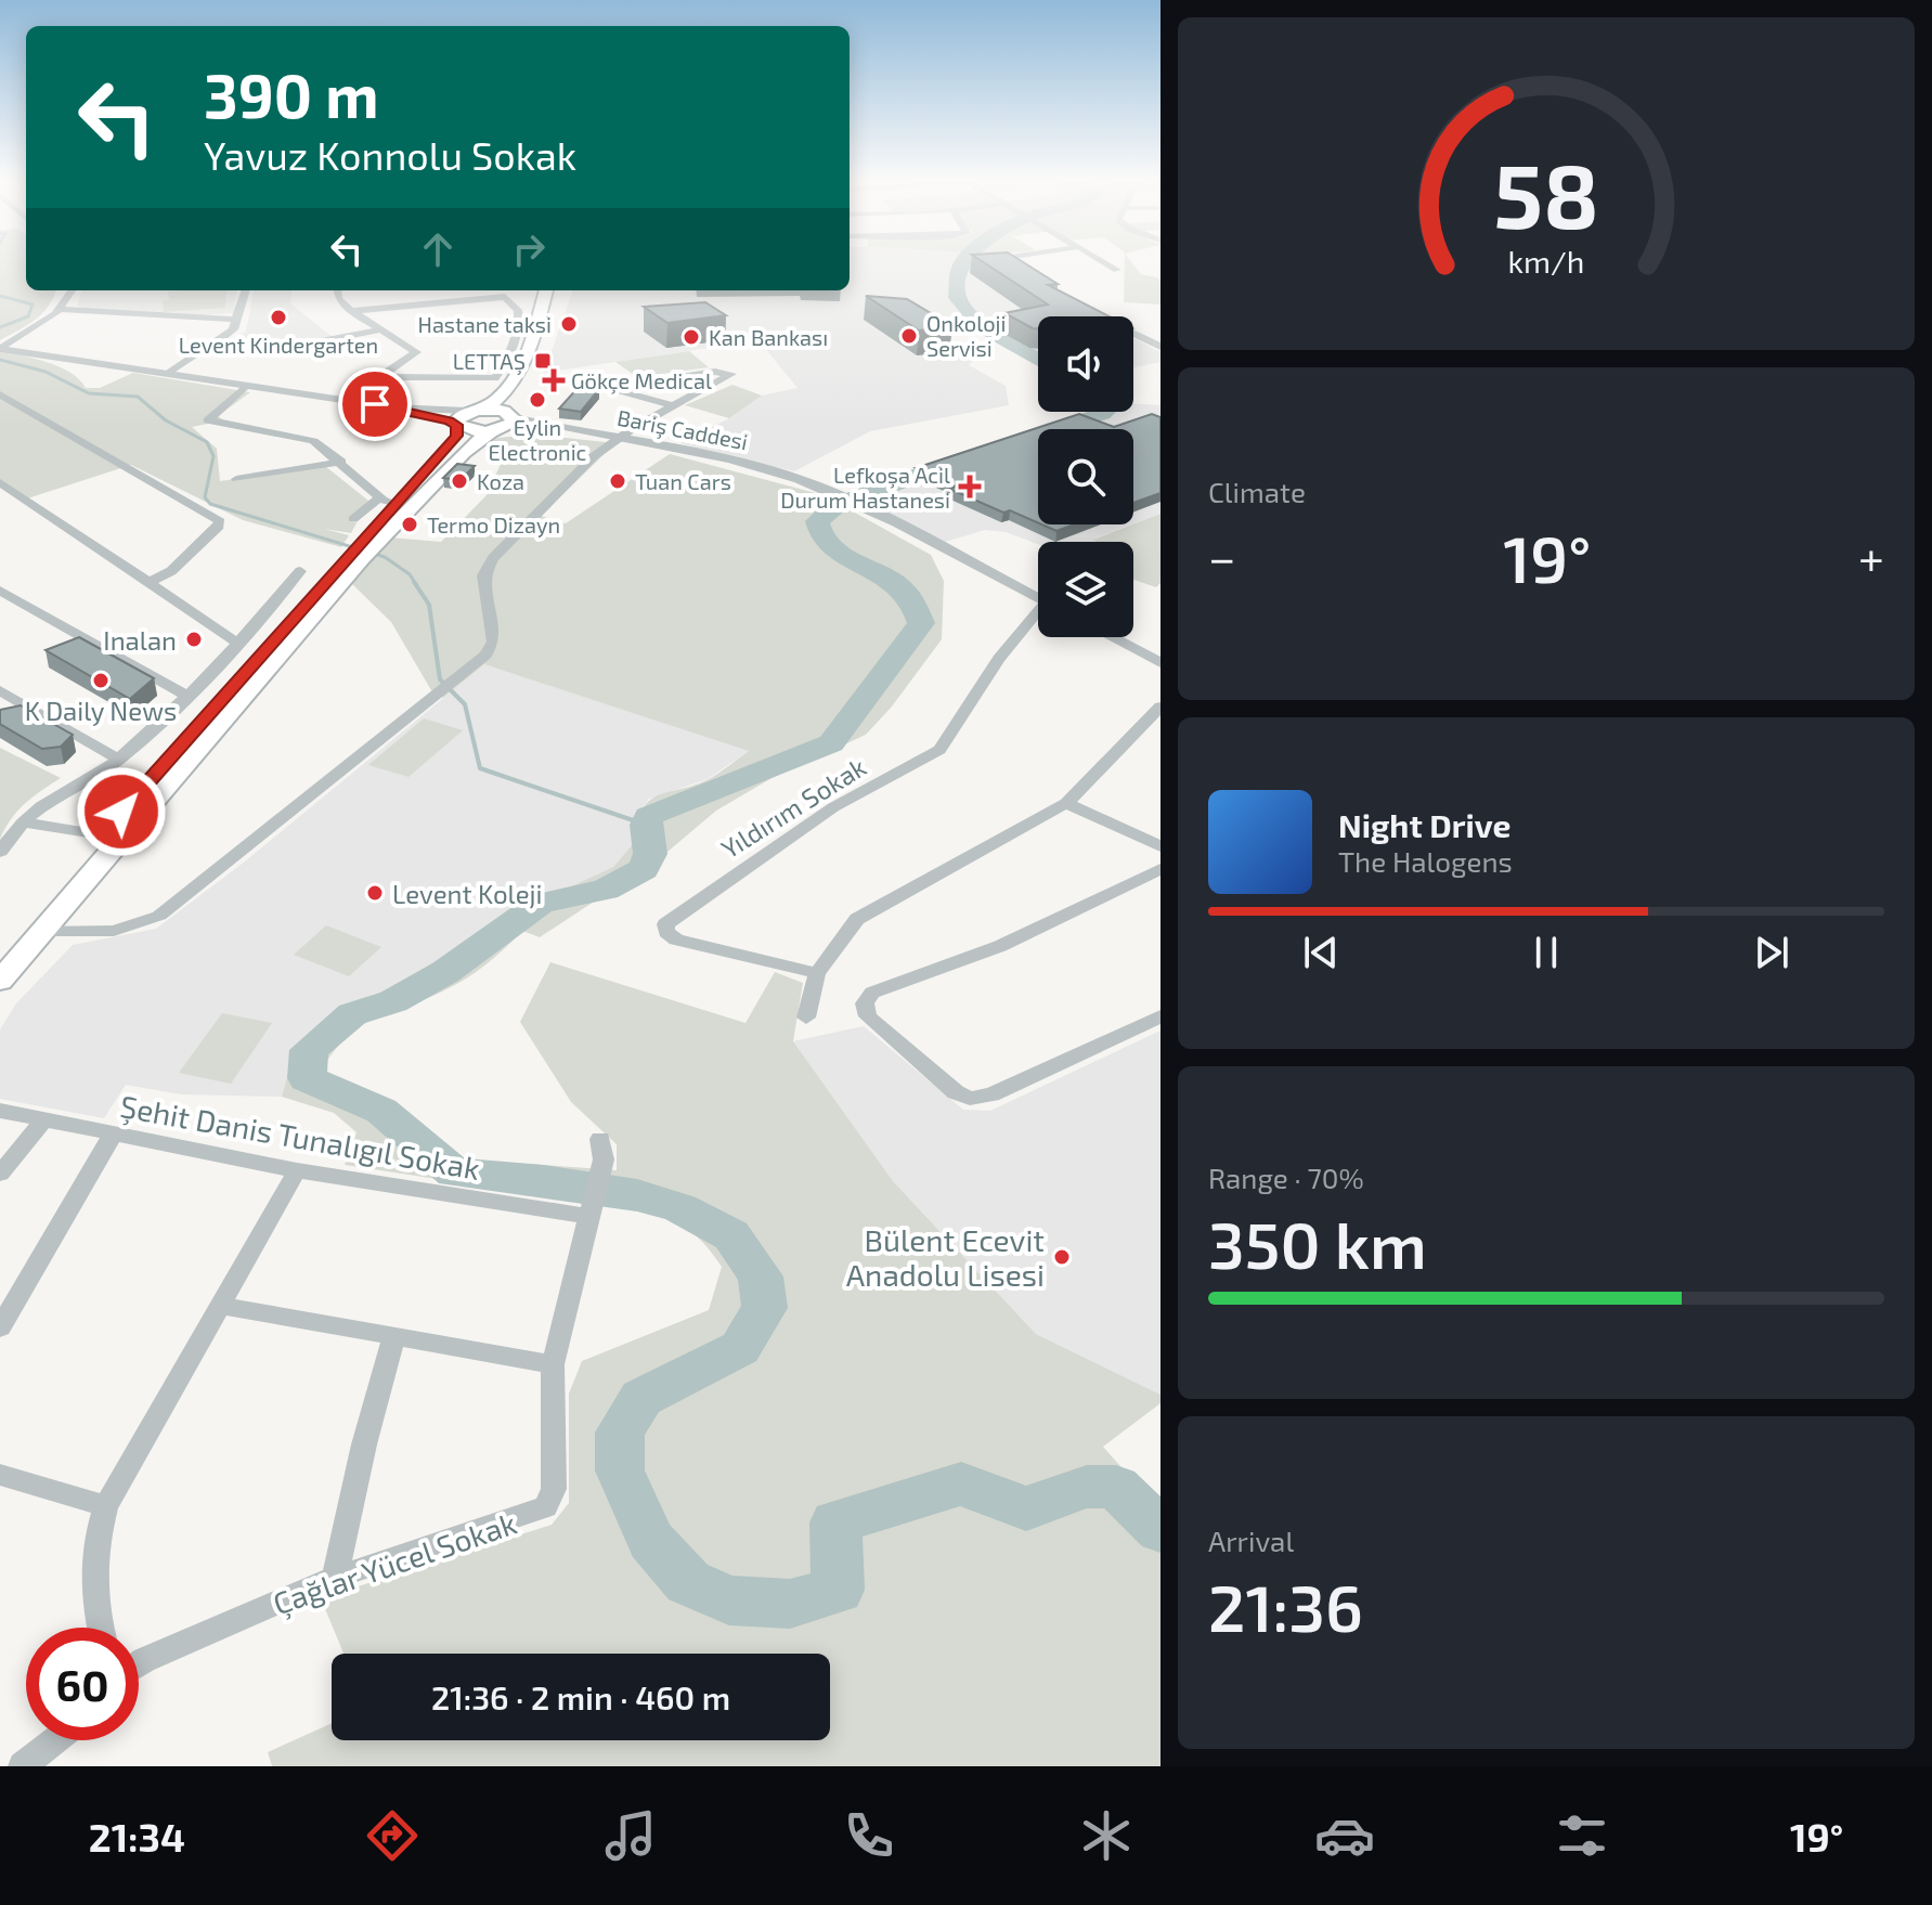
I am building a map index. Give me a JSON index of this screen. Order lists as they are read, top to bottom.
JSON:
{
  "streets": {
    "street": [
      "Bariş Caddesi",
      "Yıldırım Sokak",
      "Şehit Danis Tunalıgıl Sokak",
      "Çağlar Yücel Sokak"
    ]
  },
  "crossings": [
    ["Şehit Danis Tunalıgıl Sokak", "Çağlar Yücel Sokak"]
  ],
  "places": {
    "other": [
      "Levent Kindergarten",
      "Hastane taksi",
      "Onkoloji Servisi",
      "Kan Bankası",
      "Eylin Electronic",
      "Koza",
      "Tuan Cars",
      "Termo Dizayn",
      "Inalan",
      "K Daily News",
      "Levent Koleji",
      "Bülent Ecevit Anadolu Lisesi"
    ],
    "transit": ["LETTAŞ"],
    "health": ["Gökçe Medical", "Lefkoşa Acil Durum Hastanesi"]
  },
  "page": {
    "turn": ["390 m", "Yavuz Konnolu Sokak"],
    "tile": [
      "Climate",
      ["Range · 70%", "350 km"],
      ["Arrival", "21:36"]
    ],
    "heat": ["−", "19°", "+"],
    "song": ["Night Drive", "The Halogens"],
    "limit": "60",
    "trip": "21:36 · 2 min · 460 m",
    "tabs": ["21:34", "19°"],
    "gauge": ["58", "km/h"]
  }
}
